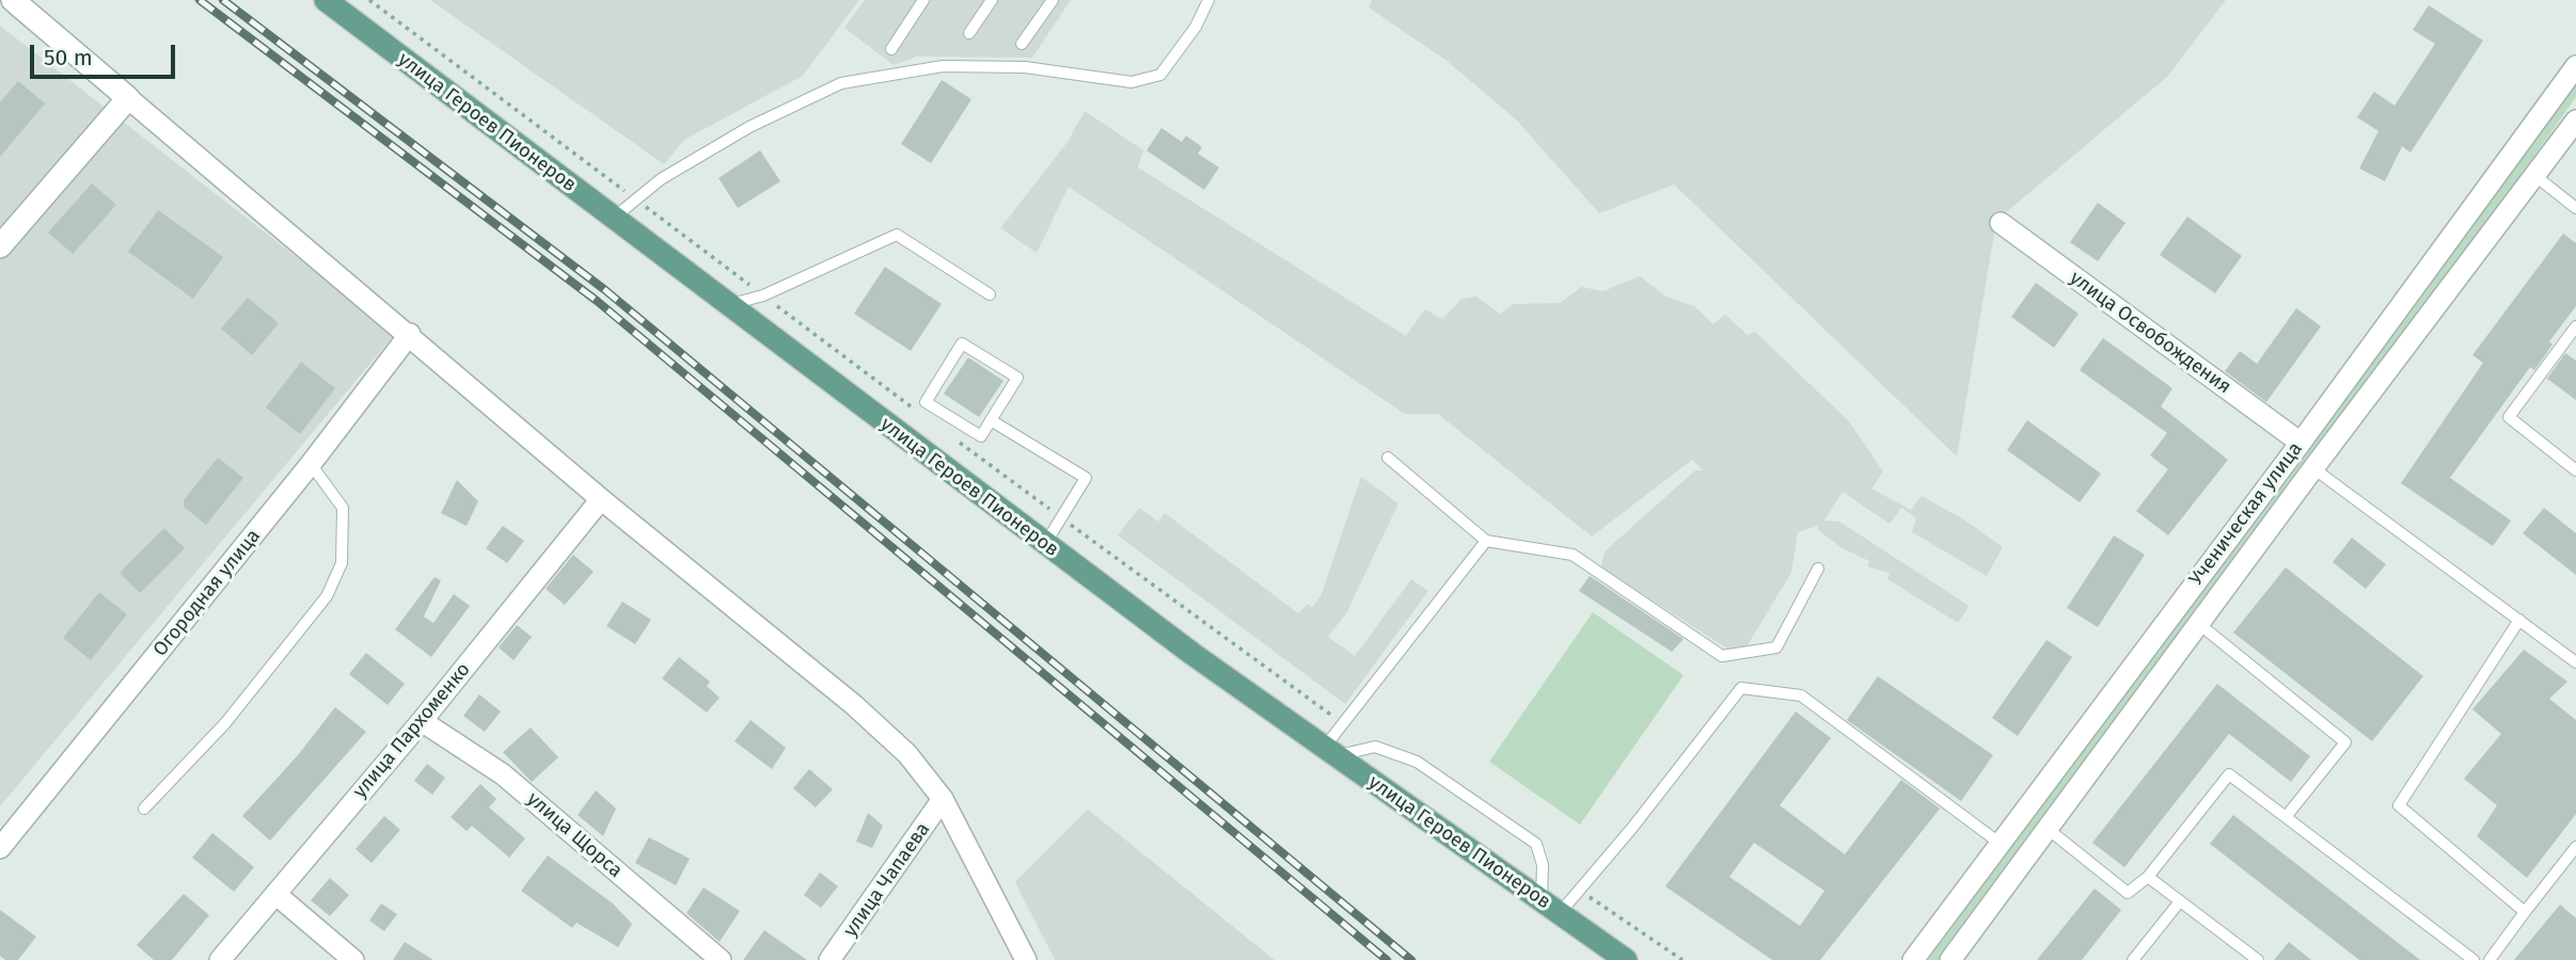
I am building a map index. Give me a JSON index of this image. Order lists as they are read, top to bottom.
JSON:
{
  "streets": {
    "main road": ["улица Героев Пионеров"],
    "street": [
      "улица Освобождения",
      "Ученическая улица",
      "Огородная улица",
      "улица Пархоменко",
      "улица Щорса",
      "улица Чапаева"
    ]
  },
  "crossings": [
    ["улица Освобождения", "Ученическая улица"],
    ["улица Пархоменко", "улица Щорса"]
  ],
  "scale_bar": "50 m"
}
